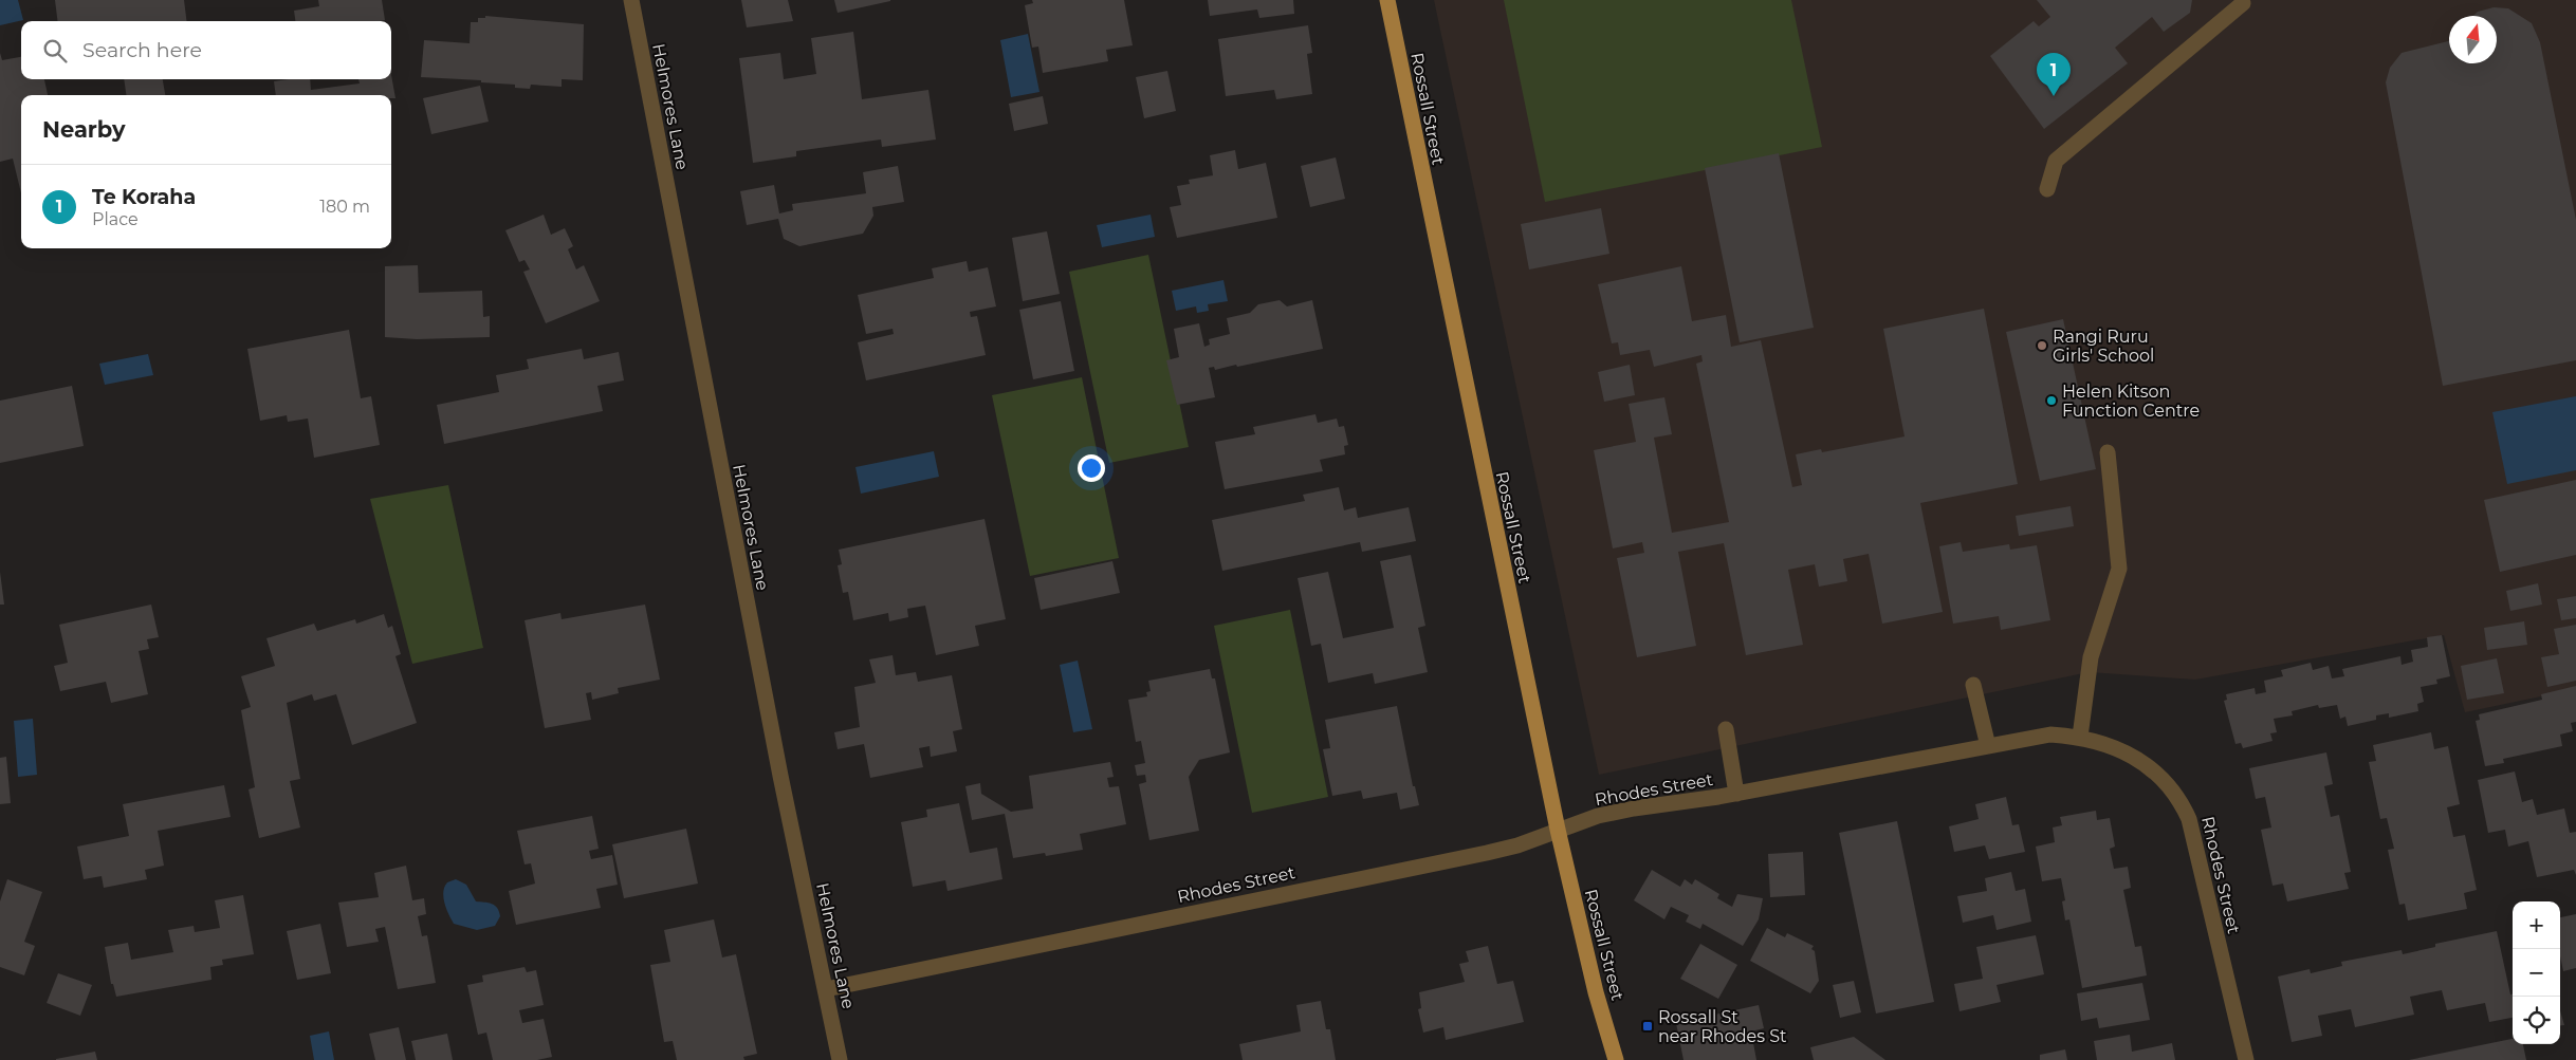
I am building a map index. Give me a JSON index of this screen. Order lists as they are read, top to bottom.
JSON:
{
  "streets": {
    "main road": ["Rossall Street"],
    "street": ["Helmores Lane", "Rhodes Street"]
  },
  "crossings": [
    ["Helmores Lane", "Rhodes Street"],
    ["Rossall Street", "Rhodes Street"]
  ],
  "places": {
    "other": ["Rangi Ruru Girls' School", "Helen Kitson Function Centre"],
    "transit": ["Rossall St near Rhodes St"]
  },
  "north": "top",
  "page": {
    "search": "Search here",
    "pins": "1",
    "heading": "Nearby",
    "list": [
      {
        "mark": "1",
        "name": "Te Koraha",
        "note": "Place",
        "value": "180 m"
      }
    ],
    "map_buttons": ["+", "−"]
  }
}
